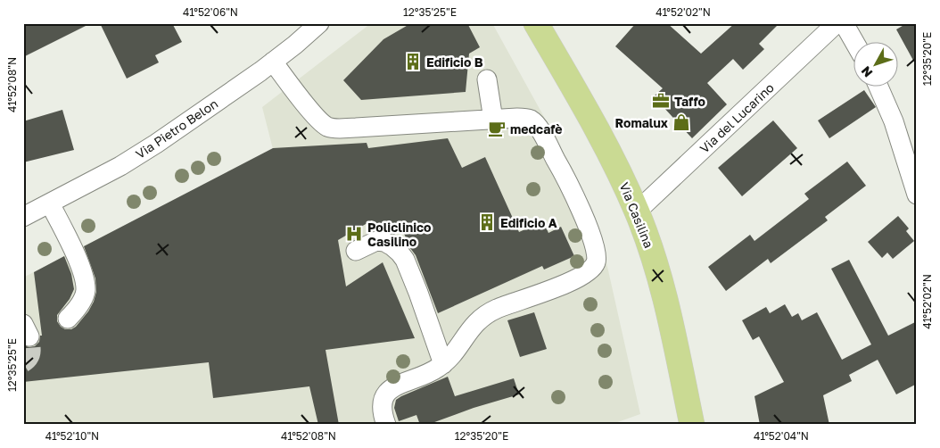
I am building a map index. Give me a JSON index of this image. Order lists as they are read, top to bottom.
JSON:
{
  "streets": {
    "main road": ["Via Casilina"],
    "street": ["Via del Lucarino", "Via Pietro Belon"]
  },
  "crossings": [
    ["Via del Lucarino", "Via Casilina"]
  ],
  "places": {
    "building": ["Edificio B", "Edificio A"],
    "office": ["Taffo"],
    "shop": ["Romalux"],
    "cafe": ["medcafè"],
    "hospital": ["Policlinico Casilino"]
  },
  "north": "bottom left",
  "coordinates": [
    "41°52'06\"N",
    "12°35'25\"E",
    "41°52'02\"N",
    "12°35'20\"E",
    "41°52'08\"N",
    "41°52'10\"N",
    "41°52'04\"N"
  ]
}
